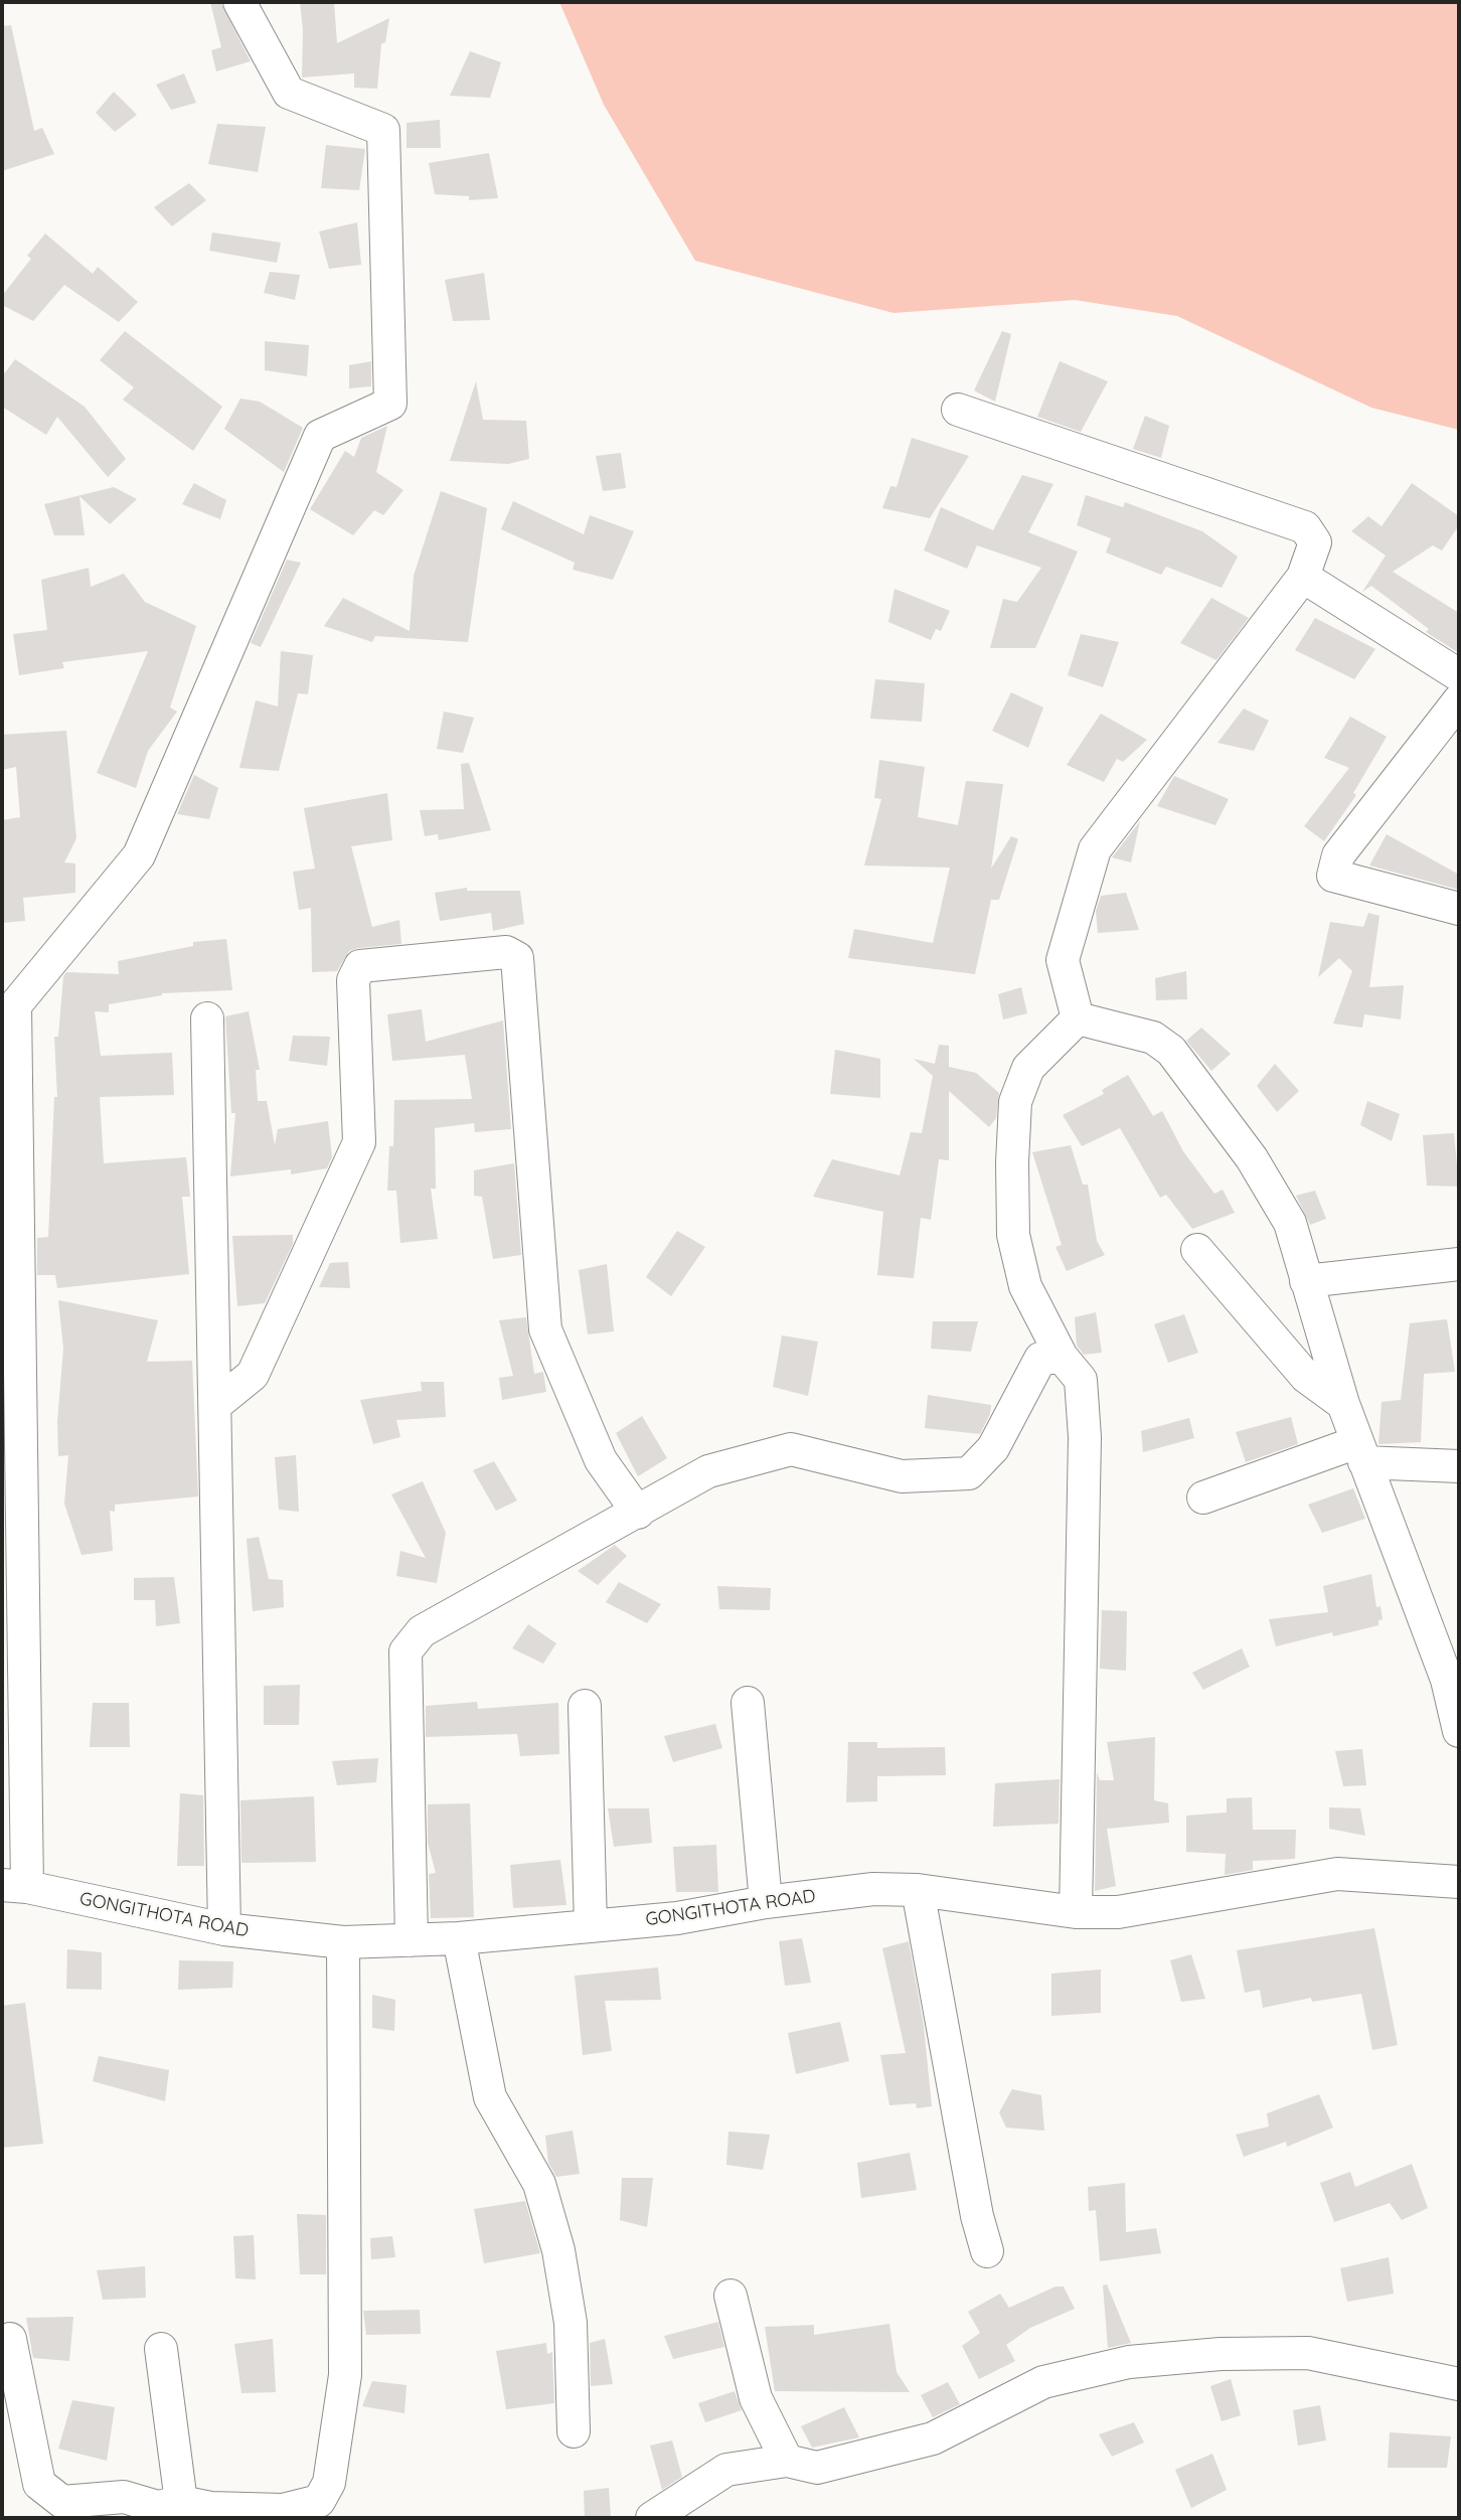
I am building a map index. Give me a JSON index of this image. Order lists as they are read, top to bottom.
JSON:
{
  "streets": {
    "street": ["GONGITHOTA ROAD"]
  }
}
